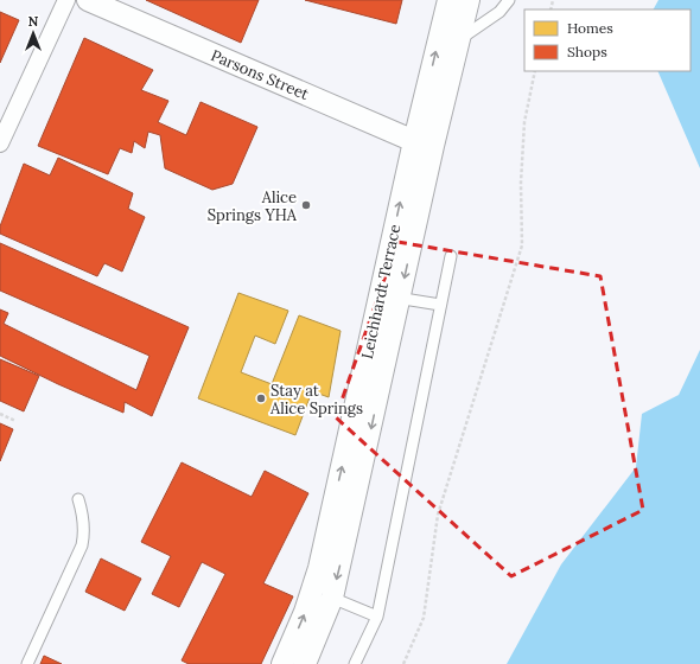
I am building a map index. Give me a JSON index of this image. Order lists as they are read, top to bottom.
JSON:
{
  "streets": {
    "street": ["Parsons Street", "Leichhardt Terrace"]
  },
  "crossings": [
    ["Parsons Street", "Leichhardt Terrace"]
  ],
  "places": ["Alice Springs YHA", "Stay at Alice Springs"],
  "legend": ["Homes", "Shops"],
  "north": "top"
}
